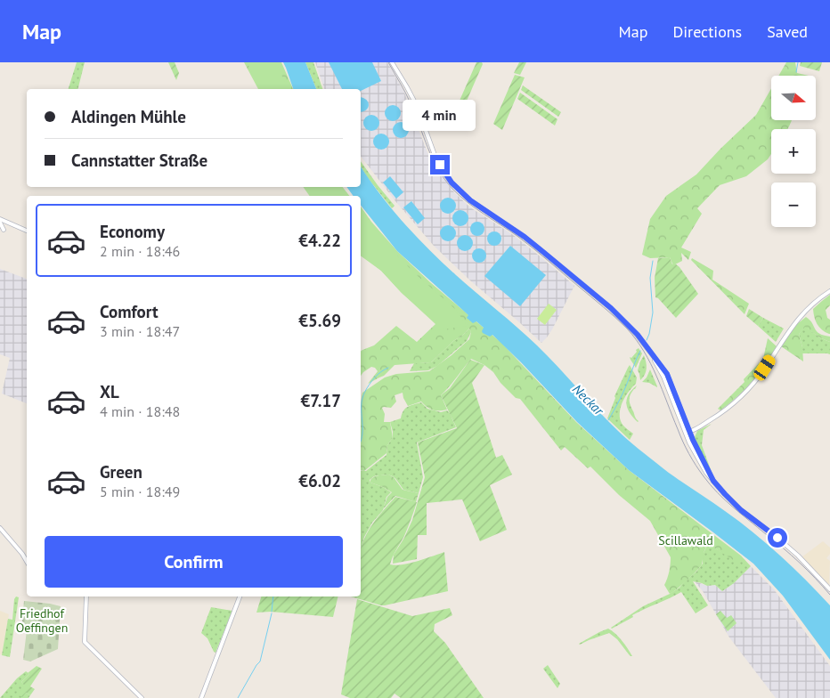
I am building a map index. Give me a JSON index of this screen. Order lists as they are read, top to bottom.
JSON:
{
  "water": ["Neckar"],
  "parks": ["Scillawald", "Friedhof Oeffingen"],
  "north": "right",
  "page": {
    "header": "Map",
    "nav": ["Map", "Directions", "Saved"],
    "map_buttons": ["+", "−"],
    "banner": ["Aldingen Mühle", "Cannstatter Straße"],
    "bubble": "4 min",
    "list": [
      {
        "name": "Economy",
        "note": "2 min · 18:46",
        "value": "€4.22"
      },
      {
        "name": "Comfort",
        "note": "3 min · 18:47",
        "value": "€5.69"
      },
      {
        "name": "XL",
        "note": "4 min · 18:48",
        "value": "€7.17"
      },
      {
        "name": "Green",
        "note": "5 min · 18:49",
        "value": "€6.02"
      }
    ],
    "buttons": "Confirm"
  }
}
